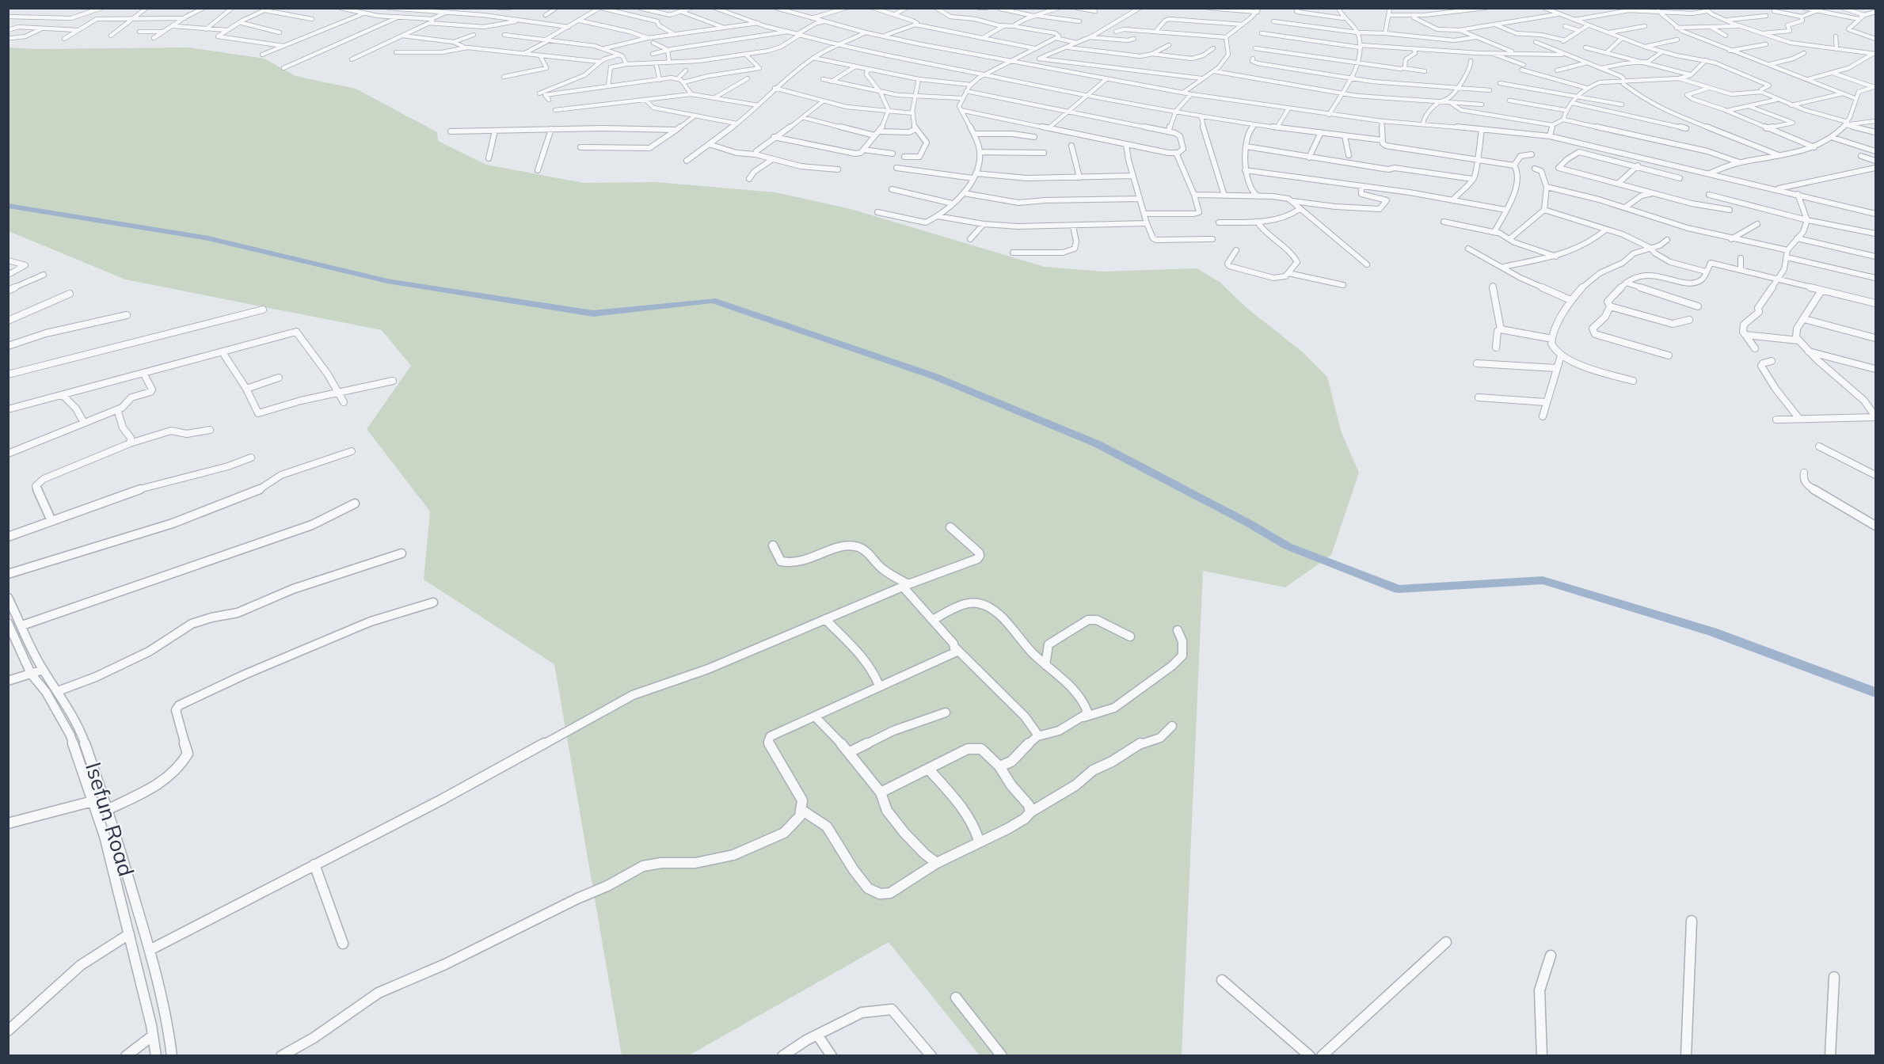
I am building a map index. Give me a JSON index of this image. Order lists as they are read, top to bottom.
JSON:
{
  "streets": {
    "street": ["Isefun Road"]
  }
}
